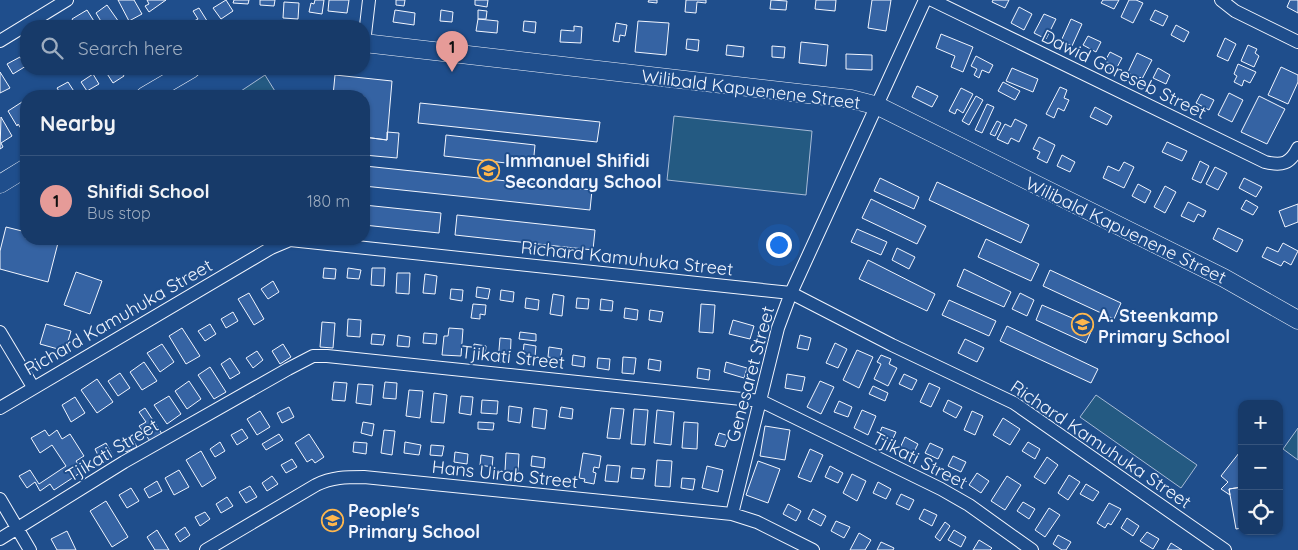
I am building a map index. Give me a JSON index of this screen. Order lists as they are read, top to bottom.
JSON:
{
  "streets": {
    "street": [
      "Dawid Goreseb Street",
      "Wilibald Kapuenene Street",
      "Richard Kamuhuka Street",
      "Tjikati Street",
      "Genesaret Street",
      "Hans Uirab Street"
    ]
  },
  "crossings": [
    ["Wilibald Kapuenene Street", "Genesaret Street"],
    ["Richard Kamuhuka Street", "Genesaret Street"],
    ["Tjikati Street", "Genesaret Street"],
    ["Genesaret Street", "Hans Uirab Street"]
  ],
  "places": {
    "school or university": ["Immanuel Shifidi Secondary School", "A. Steenkamp Primary School", "People's Primary School"]
  },
  "page": {
    "search": "Search here",
    "pins": "1",
    "heading": "Nearby",
    "list": [
      {
        "mark": "1",
        "name": "Shifidi School",
        "note": "Bus stop",
        "value": "180 m"
      }
    ],
    "map_buttons": ["+", "−"]
  }
}
